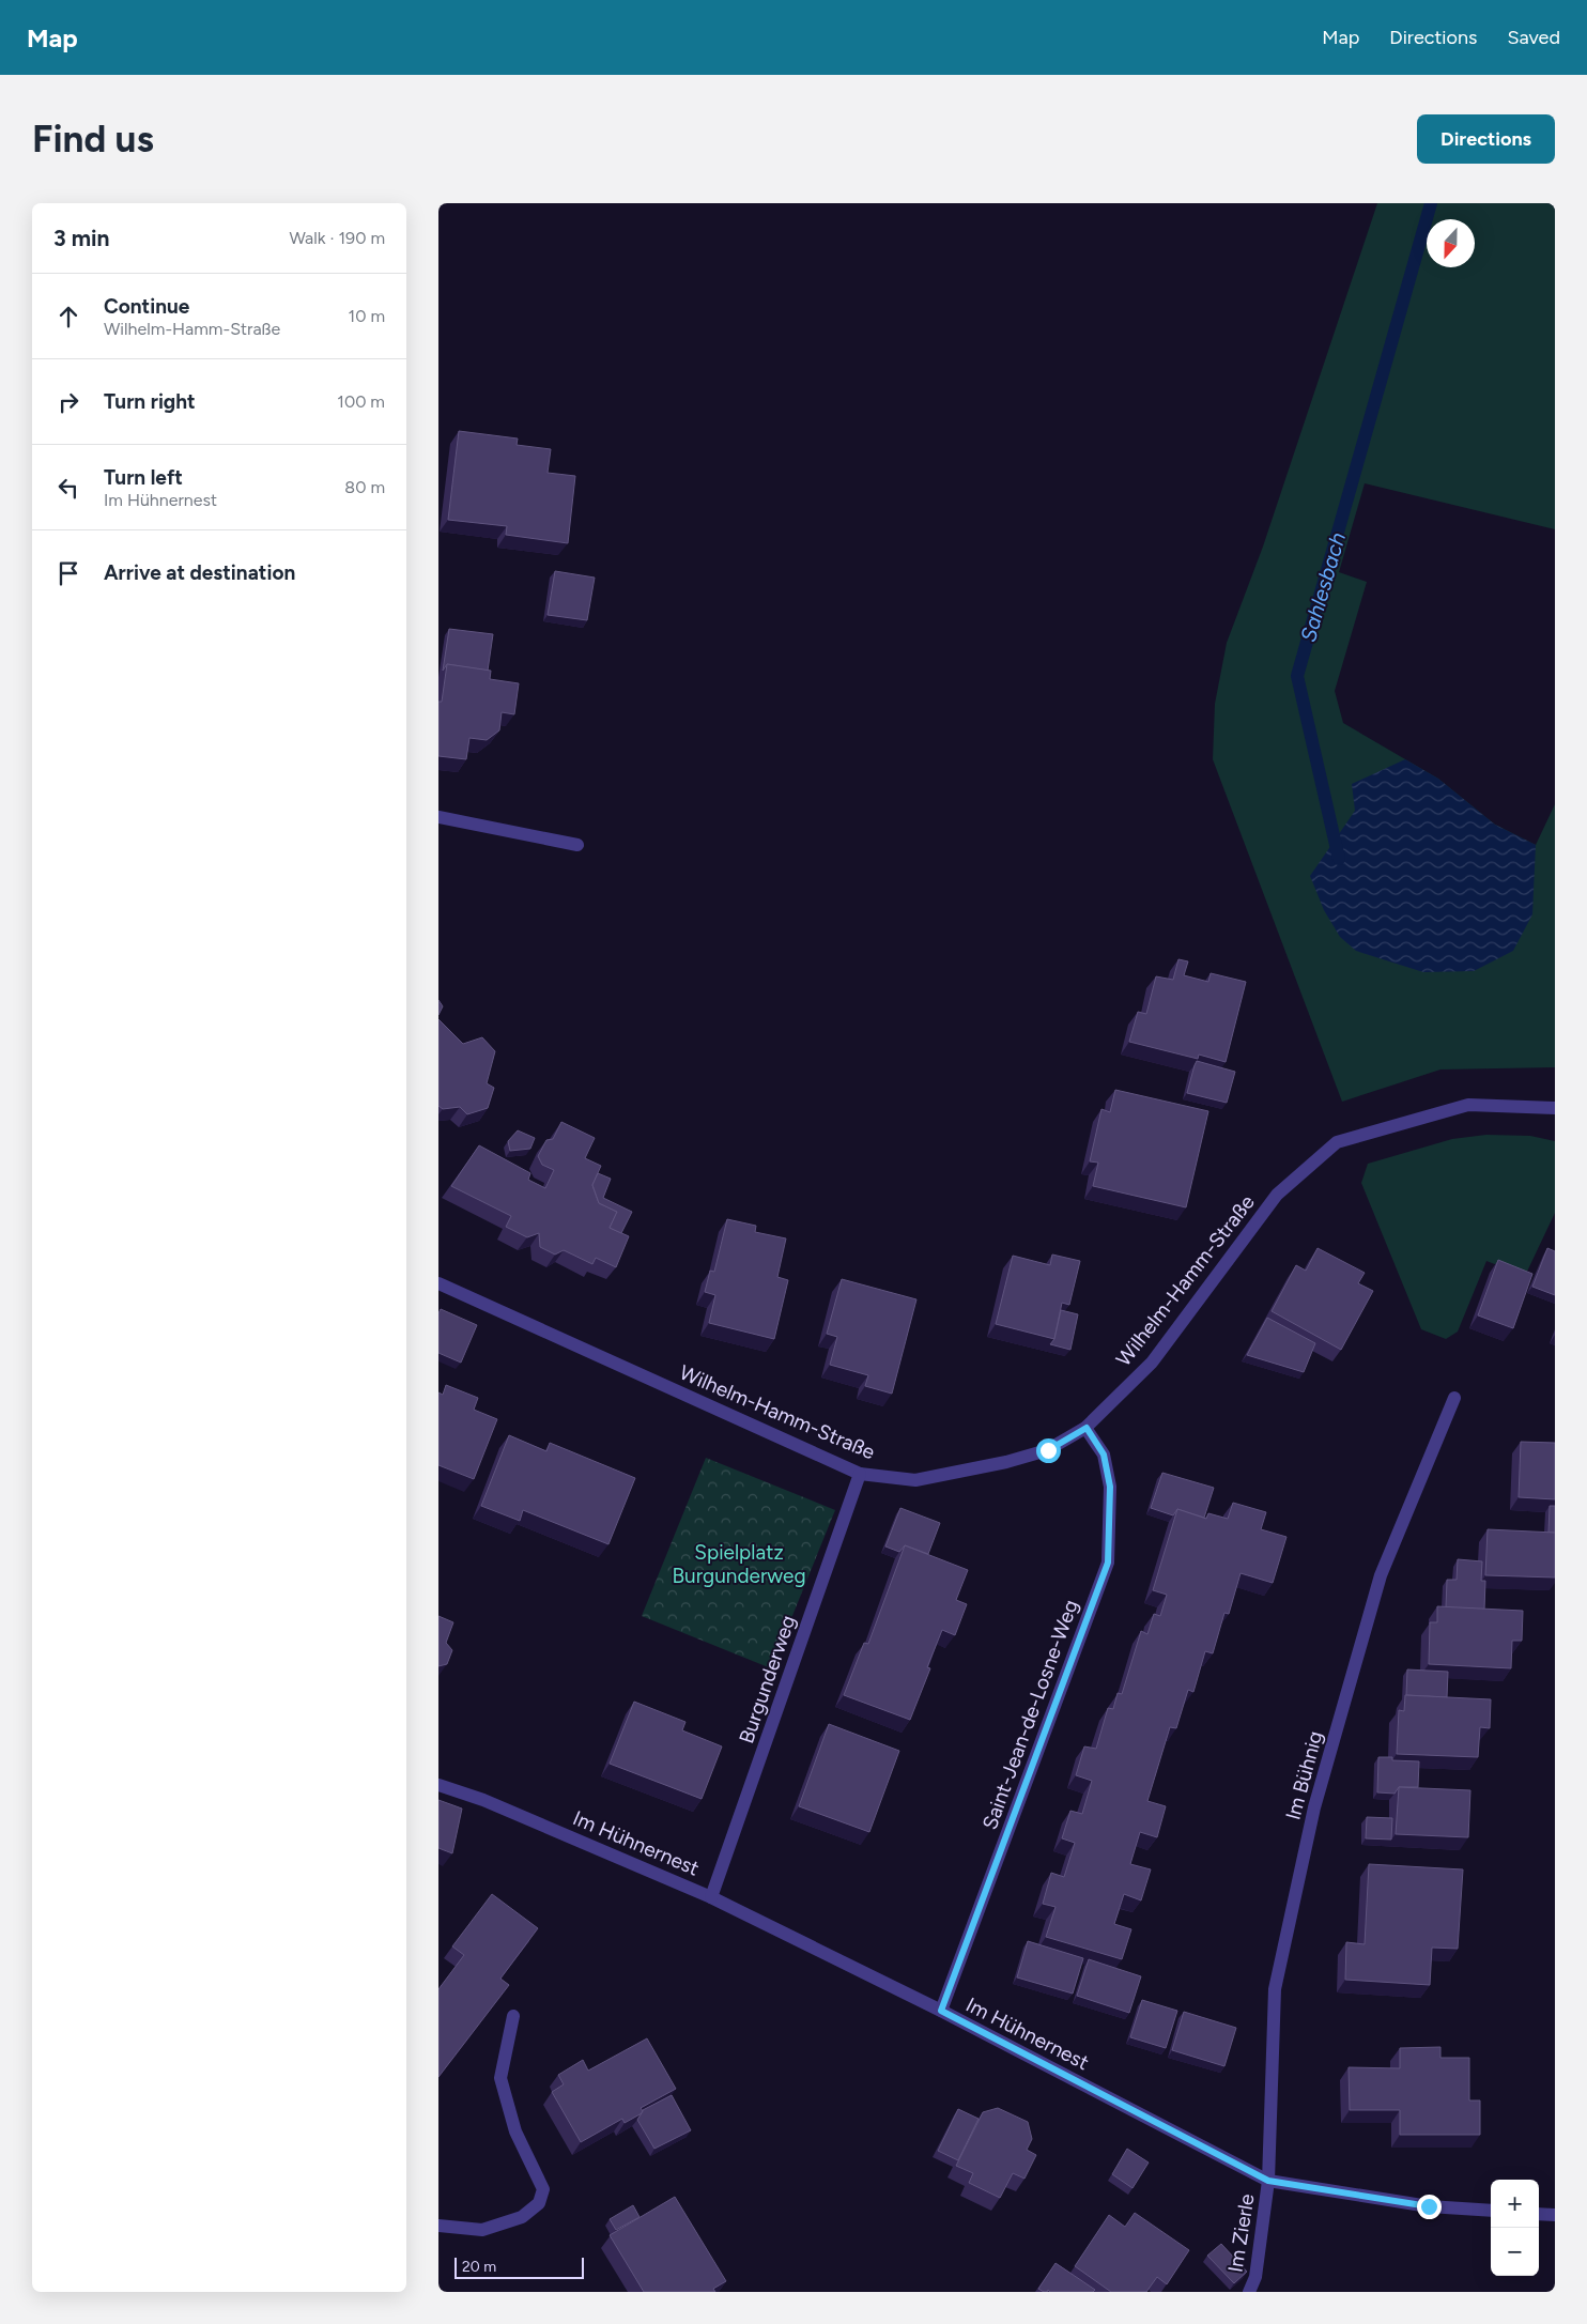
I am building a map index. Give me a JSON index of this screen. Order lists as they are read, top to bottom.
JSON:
{
  "streets": {
    "street": [
      "Wilhelm-Hamm-Straße",
      "Burgunderweg",
      "Saint-Jean-de-Losne-Weg",
      "Im Bühnig",
      "Im Hühnernest",
      "Im Zierle"
    ]
  },
  "crossings": [
    ["Wilhelm-Hamm-Straße", "Burgunderweg"],
    ["Wilhelm-Hamm-Straße", "Saint-Jean-de-Losne-Weg"],
    ["Burgunderweg", "Im Hühnernest"],
    ["Saint-Jean-de-Losne-Weg", "Im Hühnernest"],
    ["Im Bühnig", "Im Hühnernest"],
    ["Im Bühnig", "Im Zierle"],
    ["Im Hühnernest", "Im Zierle"]
  ],
  "water": ["Sahlesbach"],
  "parks": ["Spielplatz Burgunderweg"],
  "scale_bar": "20 m",
  "north": "bottom",
  "page": {
    "header": "Map",
    "nav": ["Map", "Directions", "Saved"],
    "buttons": "Directions",
    "title": "Find us",
    "heading": ["3 min", "Walk · 190 m"],
    "list": [
      ["Continue", "Wilhelm-Hamm-Straße", "10 m"],
      ["Turn right", "100 m"],
      ["Turn left", "Im Hühnernest", "80 m"],
      "Arrive at destination"
    ],
    "map_buttons": ["+", "−"],
    "scale": "20 m"
  }
}
